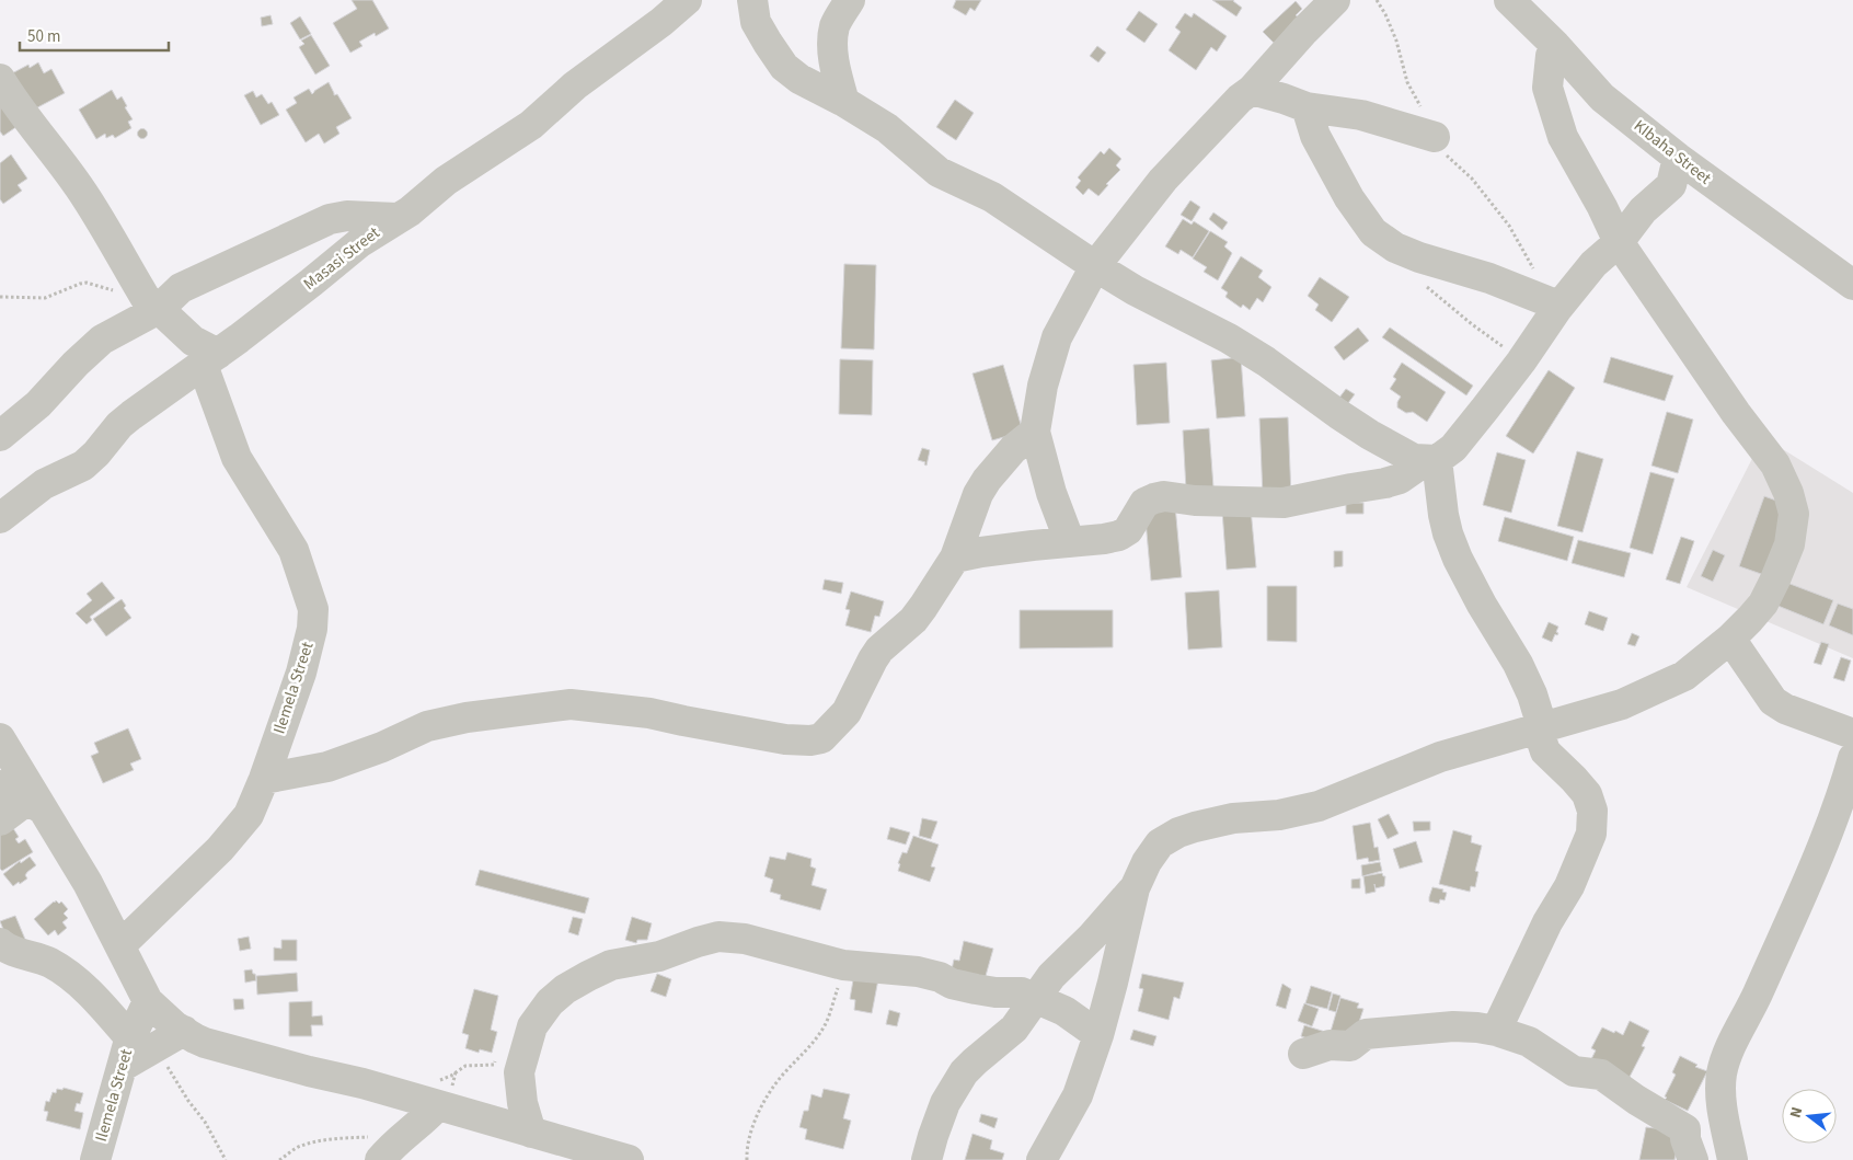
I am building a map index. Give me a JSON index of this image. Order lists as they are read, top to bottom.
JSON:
{
  "streets": {
    "street": ["KIbaha Street", "Masasi Street", "Ilemela Street"]
  },
  "crossings": [
    ["Masasi Street", "Ilemela Street"]
  ],
  "scale_bar": "50 m",
  "north": "left"
}
